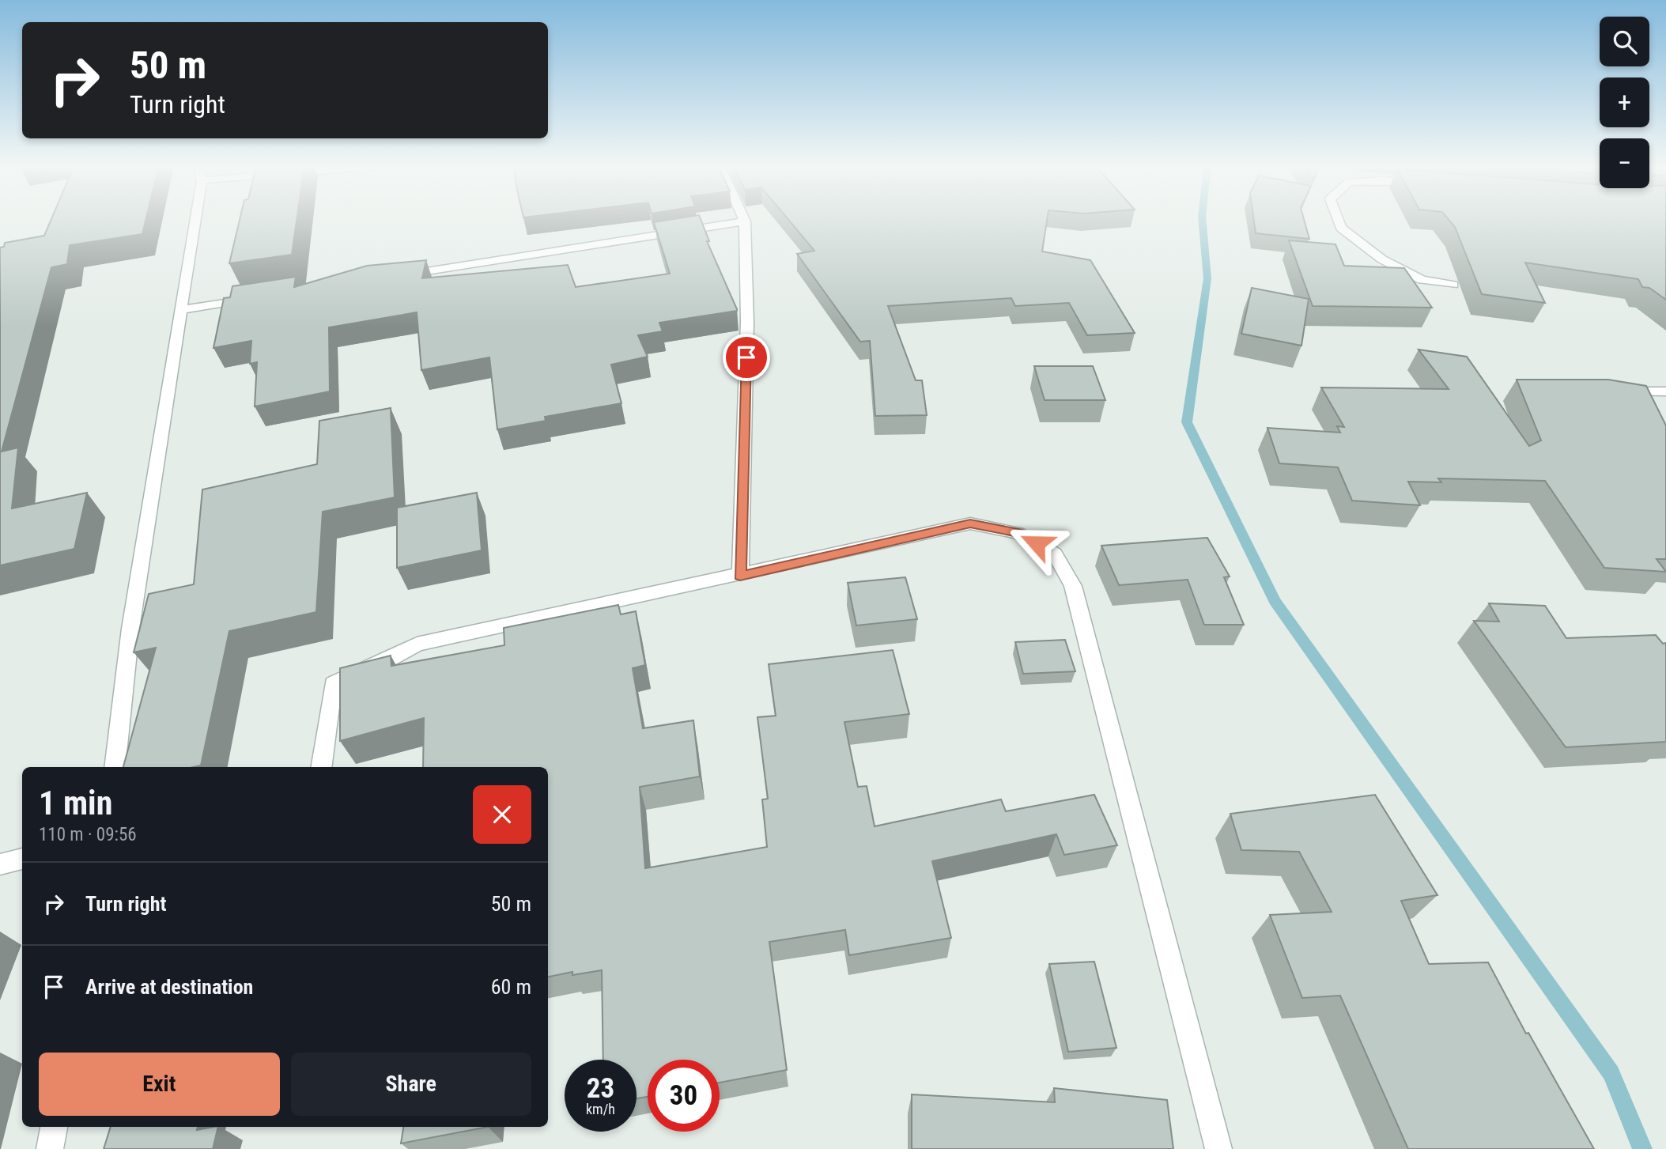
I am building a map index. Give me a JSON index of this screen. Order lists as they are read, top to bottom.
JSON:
{
  "page": {
    "map_buttons": ["+", "−"],
    "turn": ["50 m", "Turn right"],
    "heading": ["1 min", "110 m · 09:56"],
    "list": [
      {
        "name": "Turn right",
        "value": "50 m"
      },
      {
        "name": "Arrive at destination",
        "value": "60 m"
      }
    ],
    "buttons": ["Exit", "Share"],
    "speed": "23 km/h",
    "limit": "30"
  }
}
